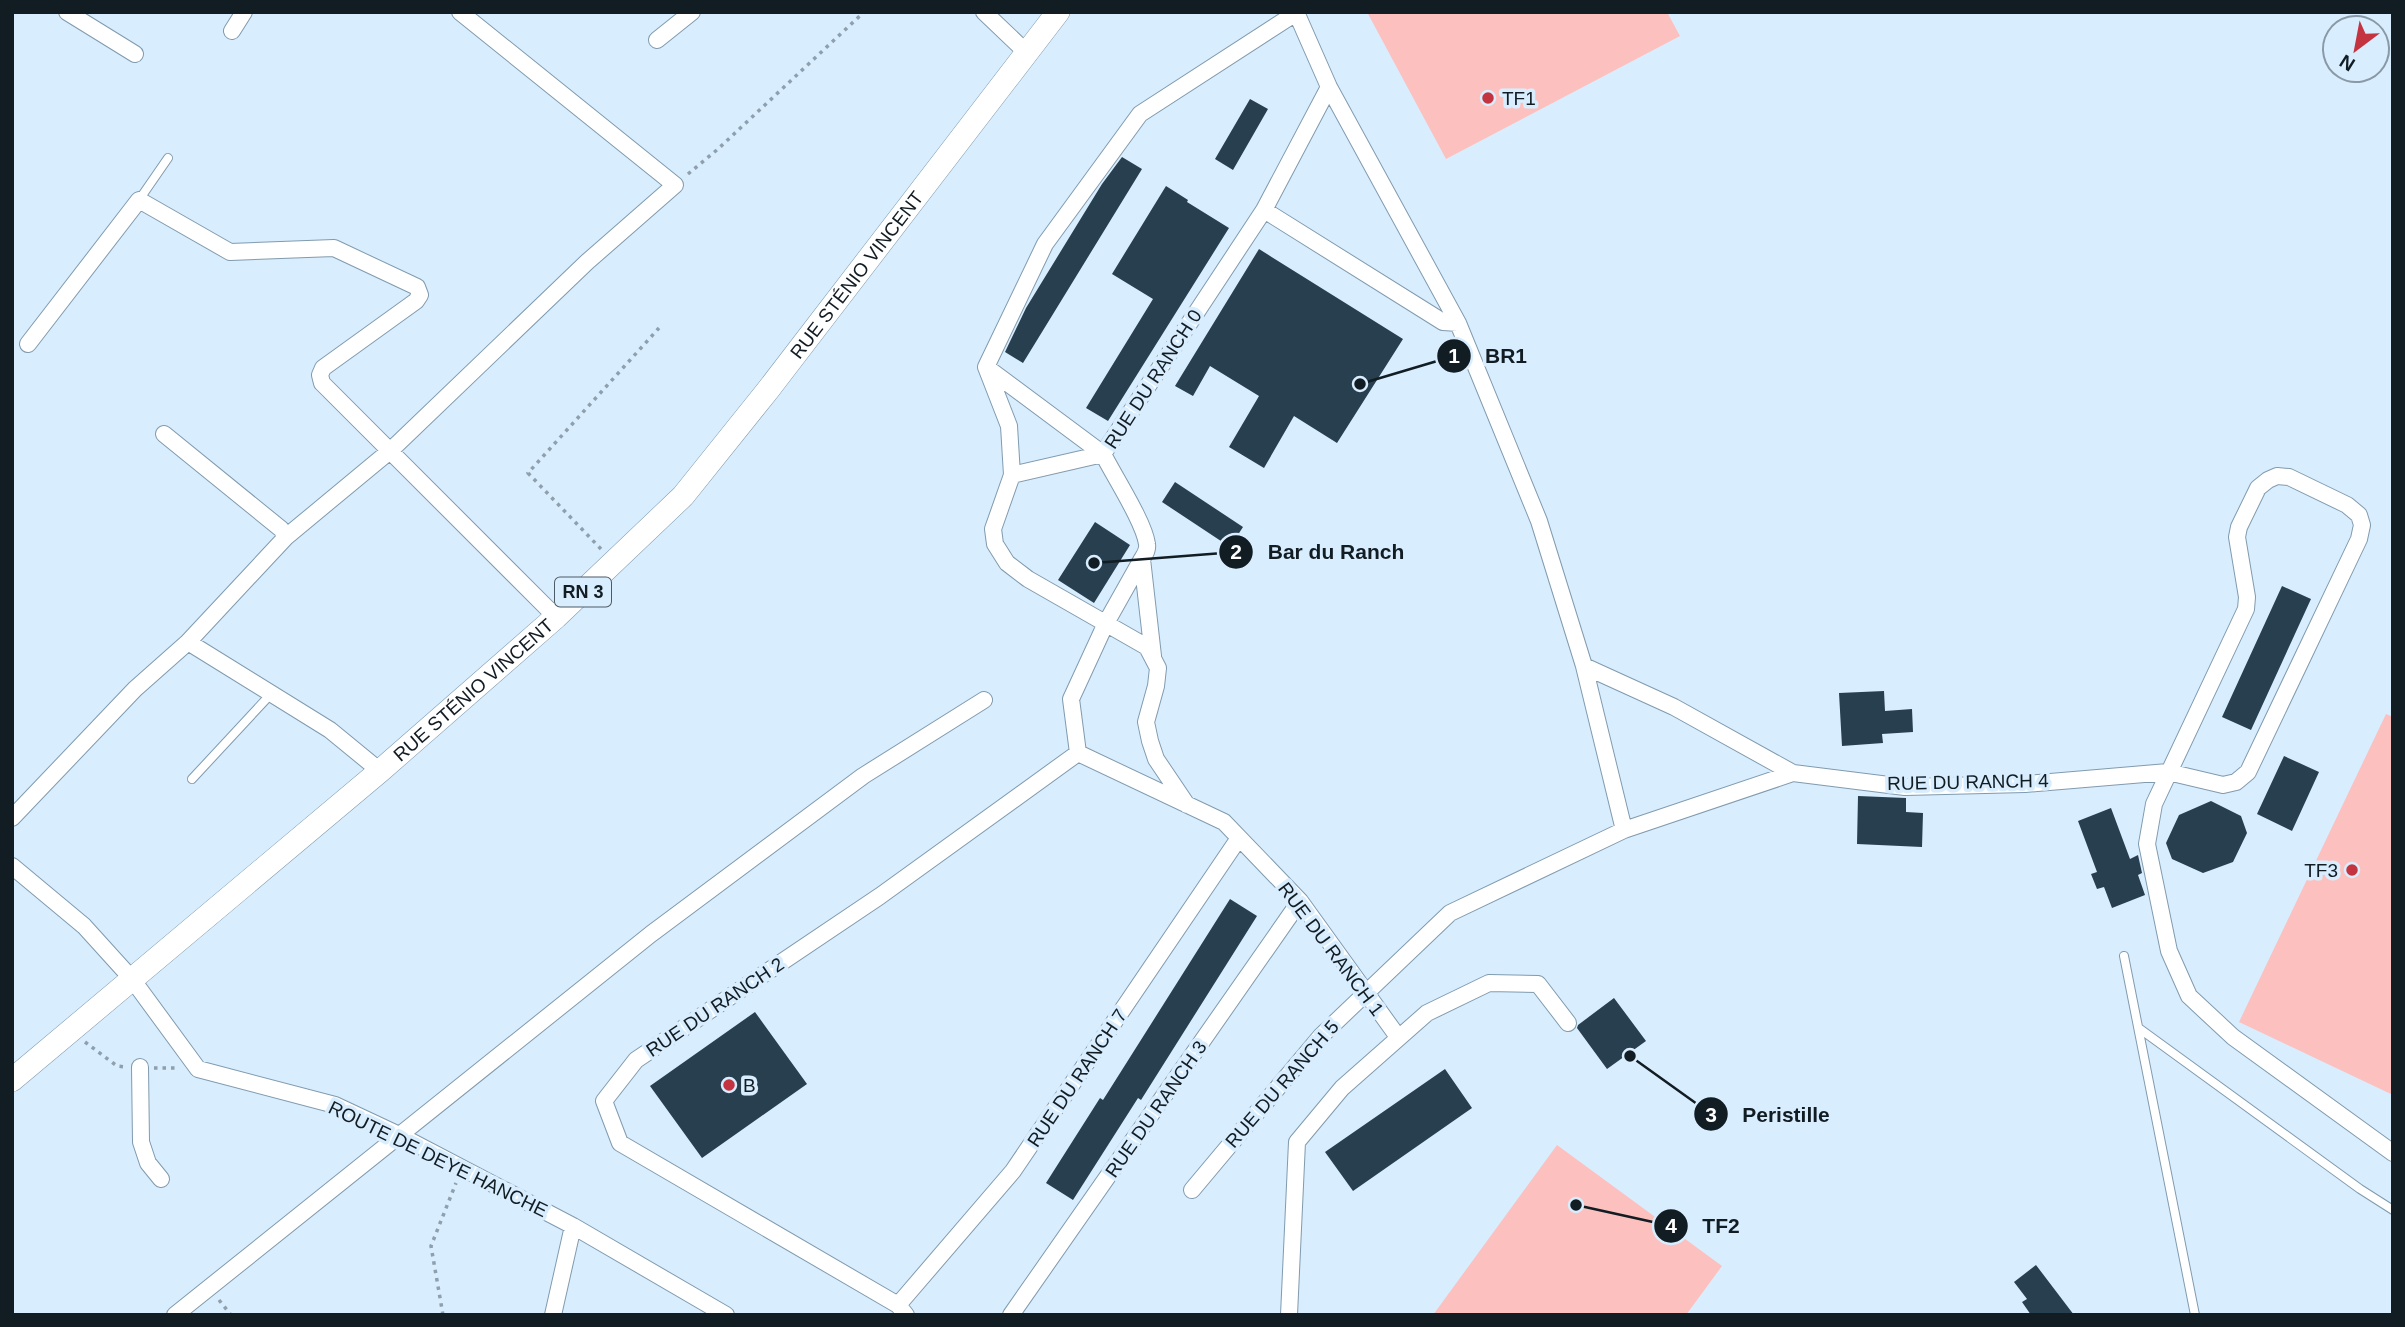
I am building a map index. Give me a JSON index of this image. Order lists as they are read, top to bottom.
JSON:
{
  "streets": {
    "main road": ["RUE STÉNIO VINCENT", "RN 3"],
    "street": [
      "RUE DU RANCH 0",
      "RUE DU RANCH 4",
      "RUE DU RANCH 1",
      "RUE DU RANCH 2",
      "RUE DU RANCH 7",
      "RUE DU RANCH 5",
      "RUE DU RANCH 3",
      "ROUTE DE DEYE HANCHE"
    ]
  },
  "crossings": [
    ["RUE STÉNIO VINCENT", "ROUTE DE DEYE HANCHE"],
    ["RUE DU RANCH 4", "RUE DU RANCH 5"],
    ["RUE DU RANCH 1", "RUE DU RANCH 2"],
    ["RUE DU RANCH 1", "RUE DU RANCH 7"],
    ["RUE DU RANCH 1", "RUE DU RANCH 5"],
    ["RUE DU RANCH 1", "RUE DU RANCH 3"],
    ["RUE DU RANCH 2", "RUE DU RANCH 7"]
  ],
  "places": [
    "TF1",
    "BR1",
    "Bar du Ranch",
    "TF3",
    "Peristille",
    "B",
    "TF2"
  ],
  "north": "bottom left"
}
